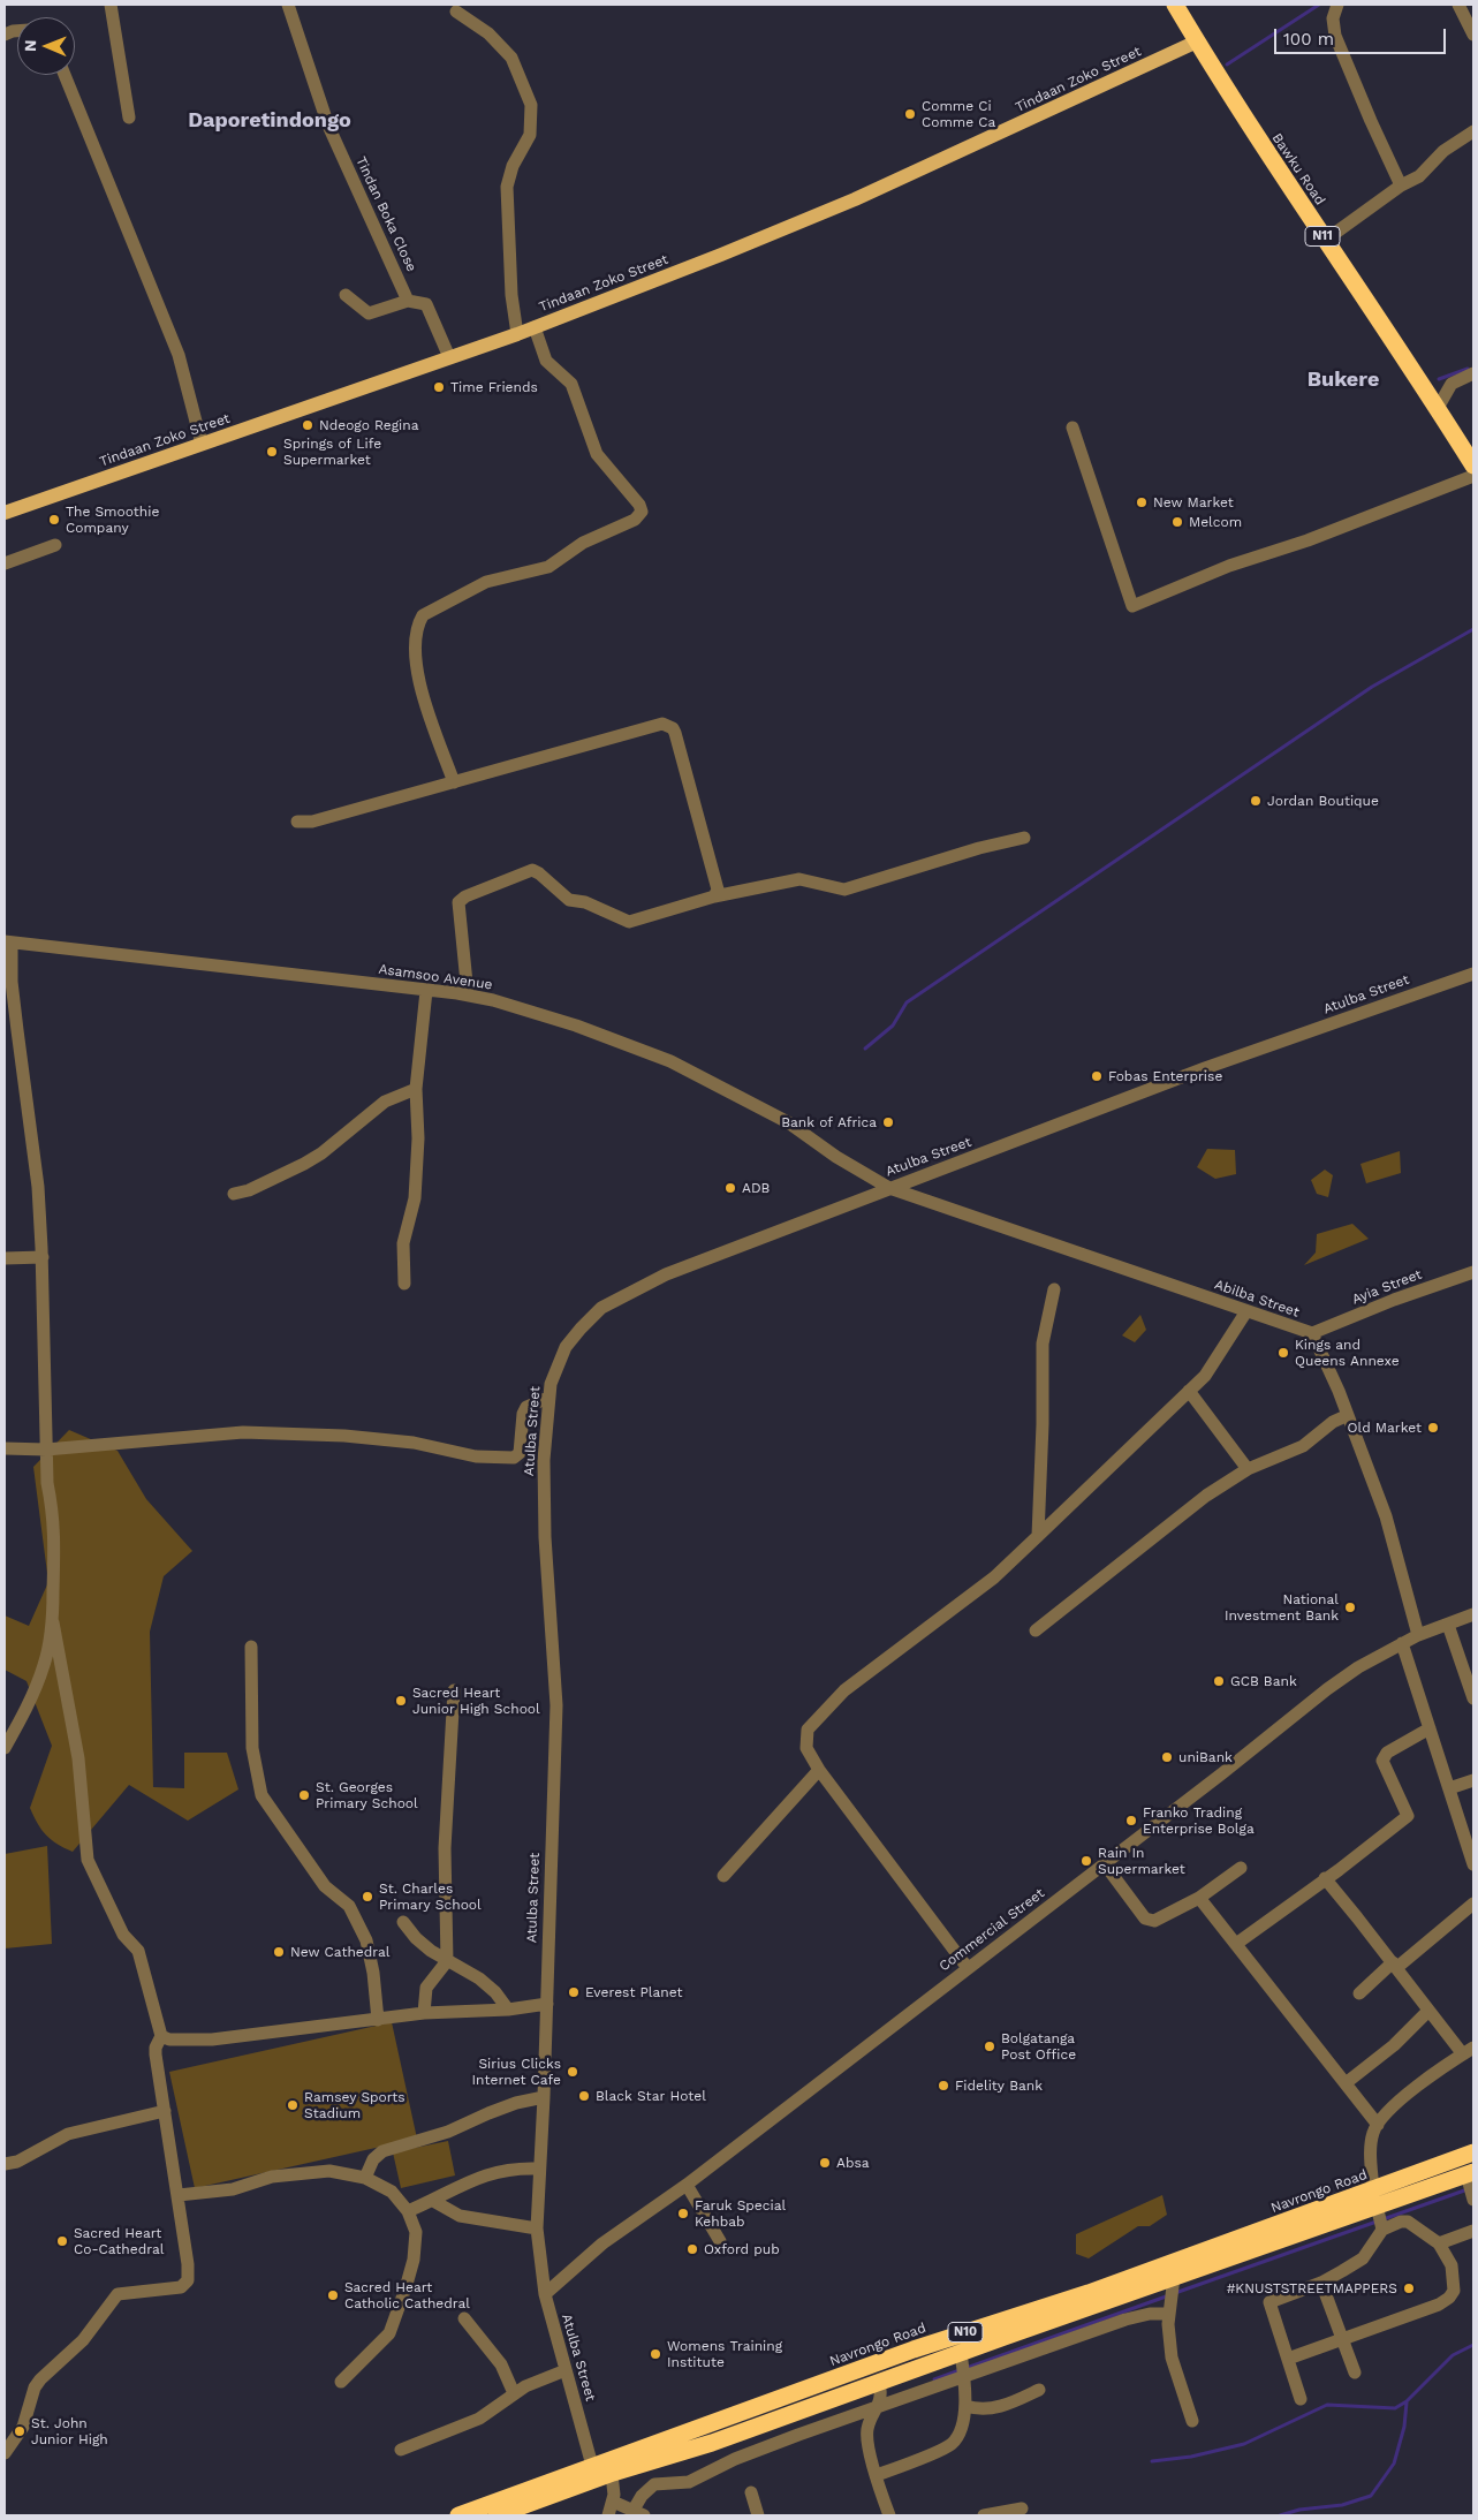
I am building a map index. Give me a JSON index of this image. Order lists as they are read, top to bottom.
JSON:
{
  "streets": {
    "highway": [
      "Bawku Road",
      "N11",
      "Navrongo Road",
      "N10"
    ],
    "main road": ["Tindaan Zoko Street"],
    "street": [
      "Tindan Boka Close",
      "Asamsoo Avenue",
      "Atulba Street",
      "Ayia Street",
      "Abilba Street",
      "Commercial Street"
    ]
  },
  "crossings": [
    ["Tindaan Zoko Street", "Bawku Road"],
    ["Asamsoo Avenue", "Atulba Street"],
    ["Asamsoo Avenue", "Abilba Street"],
    ["Atulba Street", "Abilba Street"],
    ["Atulba Street", "Commercial Street"],
    ["Atulba Street", "Navrongo Road"],
    ["Ayia Street", "Abilba Street"],
    ["Abilba Street", "Commercial Street"]
  ],
  "districts": ["Daporetindongo", "Bukere"],
  "places": [
    "Comme Ci Comme Ca",
    "Time Friends",
    "Ndeogo Regina",
    "Springs of Life Supermarket",
    "New Market",
    "The Smoothie Company",
    "Melcom",
    "Jordan Boutique",
    "Fobas Enterprise",
    "Bank of Africa",
    "ADB",
    "Kings and Queens Annexe",
    "Old Market",
    "National Investment Bank",
    "GCB Bank",
    "Sacred Heart Junior High School",
    "uniBank",
    "St. Georges Primary School",
    "Franko Trading Enterprise Bolga",
    "Rain In Supermarket",
    "St. Charles Primary School",
    "New Cathedral",
    "Everest Planet",
    "Bolgatanga Post Office",
    "Sirius Clicks Internet Cafe",
    "Fidelity Bank",
    "Black Star Hotel",
    "Ramsey Sports Stadium",
    "Absa",
    "Faruk Special Kehbab",
    "Sacred Heart Co-Cathedral",
    "Oxford pub",
    "#KNUSTSTREETMAPPERS",
    "Sacred Heart Catholic Cathedral",
    "Womens Training Institute",
    "St. John Junior High"
  ],
  "scale_bar": "100 m",
  "north": "left"
}
